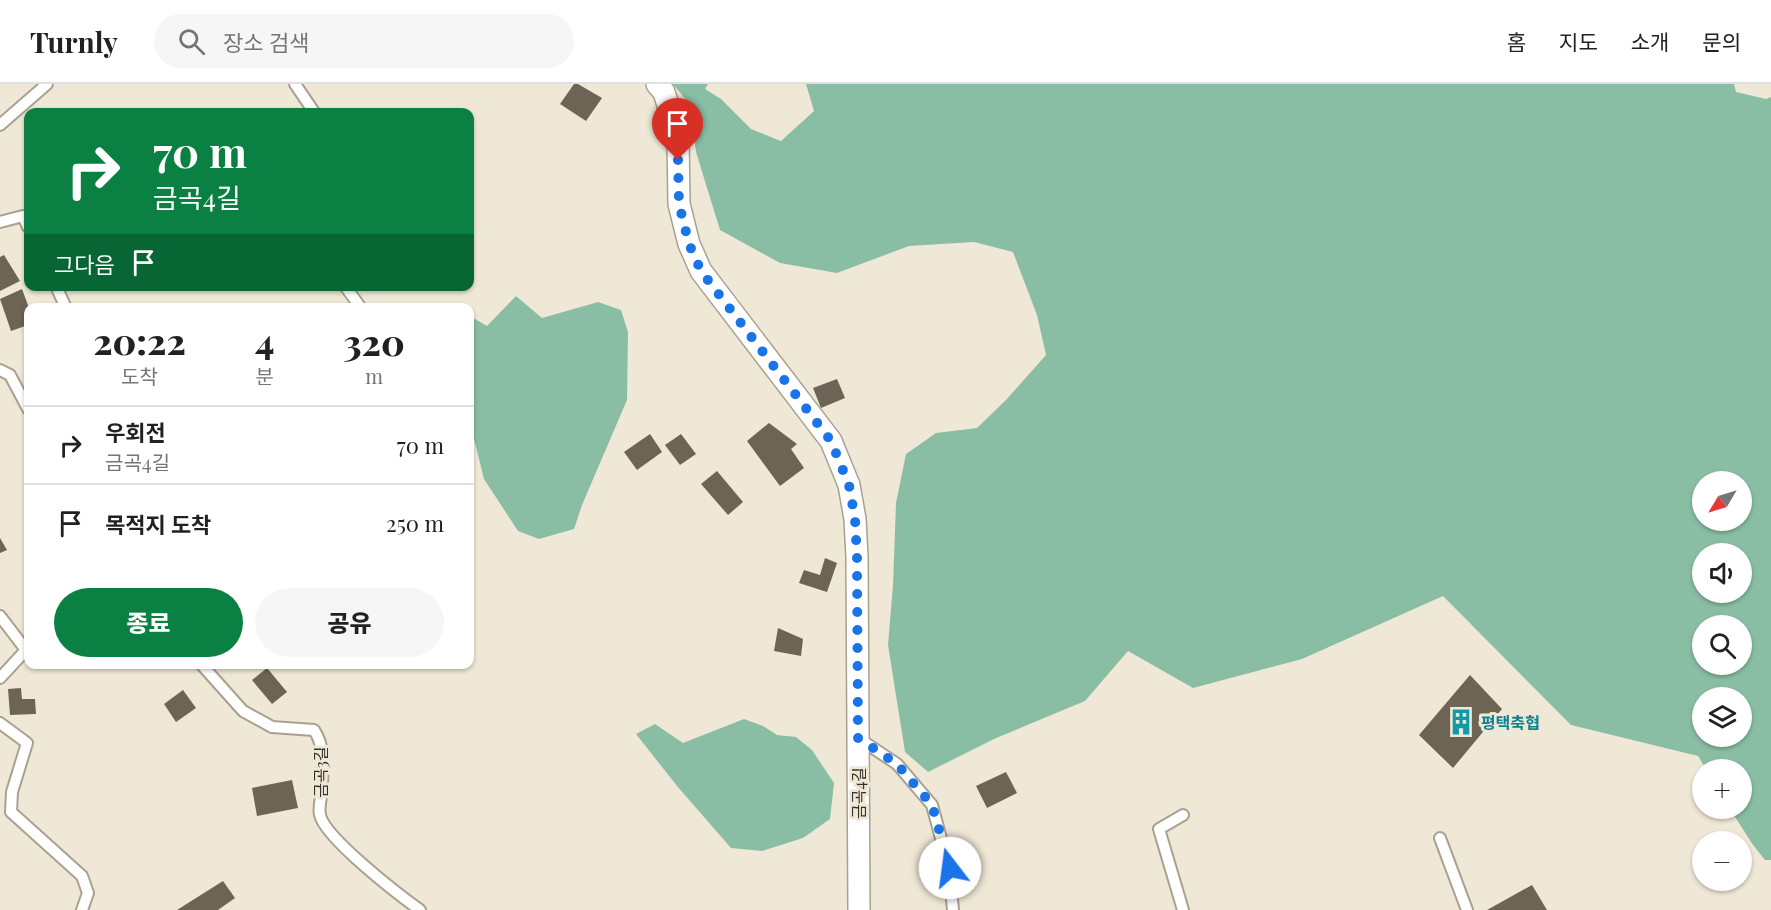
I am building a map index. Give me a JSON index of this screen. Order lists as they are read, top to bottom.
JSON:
{
  "streets": {
    "street": ["금곡4길"],
    "lane": ["금곡3길"]
  },
  "places": {
    "building": ["평택축협"]
  },
  "north": "bottom left",
  "page": {
    "header": "Turnly",
    "search": "장소 검색",
    "nav": [
      "홈",
      "지도",
      "소개",
      "문의"
    ],
    "turn": ["70 m", "금곡4길"],
    "then": "그다음",
    "eta": [
      "20:22",
      "도착",
      "4",
      "분",
      "320",
      "m"
    ],
    "list": [
      {
        "name": "우회전",
        "note": "금곡4길",
        "value": "70 m"
      },
      {
        "name": "목적지 도착",
        "value": "250 m"
      }
    ],
    "map_buttons": ["+", "−"],
    "buttons": ["종료", "공유"]
  }
}
